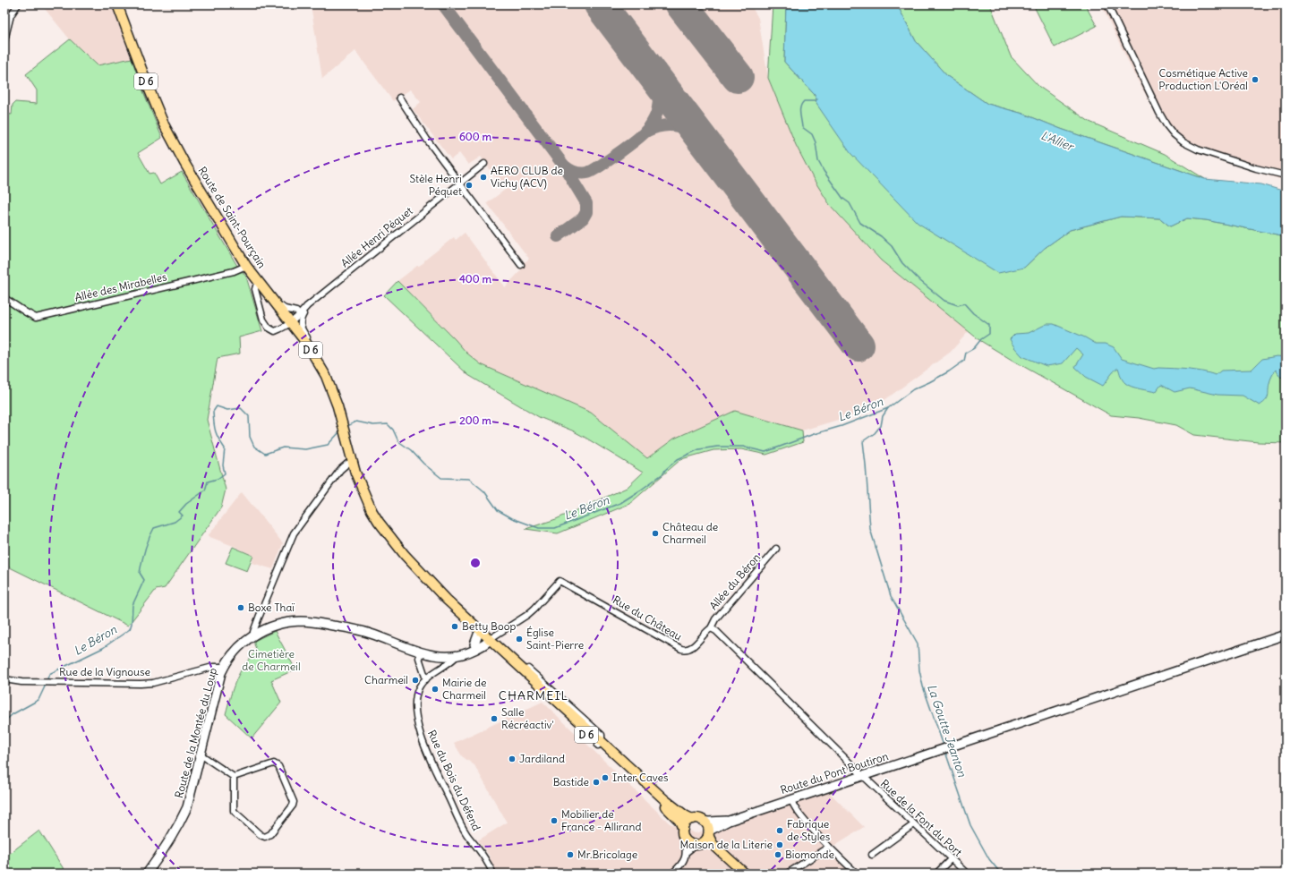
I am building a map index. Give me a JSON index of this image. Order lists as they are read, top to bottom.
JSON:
{
  "streets": {
    "main road": [
      "D 6",
      "Route de Saint-Pourçain",
      "Route de la Montée du Loup",
      "Route du Pont Boutiron"
    ],
    "street": [
      "Allée Henri Péquet",
      "Allée des Mirabelles",
      "Allée du Béron",
      "Rue du Château",
      "Rue de la Vignouse",
      "Rue du Bois du Défend",
      "Rue de la Font du Port"
    ]
  },
  "crossings": [
    ["Route de Saint-Pourçain", "Allée Henri Péquet"],
    ["Route de Saint-Pourçain", "Allée des Mirabelles"],
    ["Route de Saint-Pourçain", "Rue du Château"],
    ["Route de Saint-Pourçain", "Route de la Montée du Loup"],
    ["Route de Saint-Pourçain", "Route du Pont Boutiron"],
    ["Allée du Béron", "Rue du Château"],
    ["Rue du Château", "Route de la Montée du Loup"],
    ["Rue de la Vignouse", "Route de la Montée du Loup"],
    ["Route du Pont Boutiron", "Rue de la Font du Port"]
  ],
  "districts": ["CHARMEIL"],
  "water": ["L'Allier", "Le Béron", "La Goutte Jeanton"],
  "parks": ["Cimetière de Charmeil"],
  "places": [
    "Cosmétique Active Production L'Oréal",
    "AERO CLUB de Vichy (ACV)",
    "Stèle Henri Péquet",
    "Château de Charmeil",
    "Boxe Thaï",
    "Betty Boop",
    "Église Saint-Pierre",
    "Charmeil",
    "Mairie de Charmeil",
    "Salle Récréactiv'",
    "Jardiland",
    "Inter Caves",
    "Bastide",
    "Mobilier de France - Allirand",
    "Fabrique de Styles",
    "Maison de la Literie",
    "Mr.Bricolage",
    "Biomonde"
  ],
  "rings": ["600 m", "400 m", "200 m"]
}
